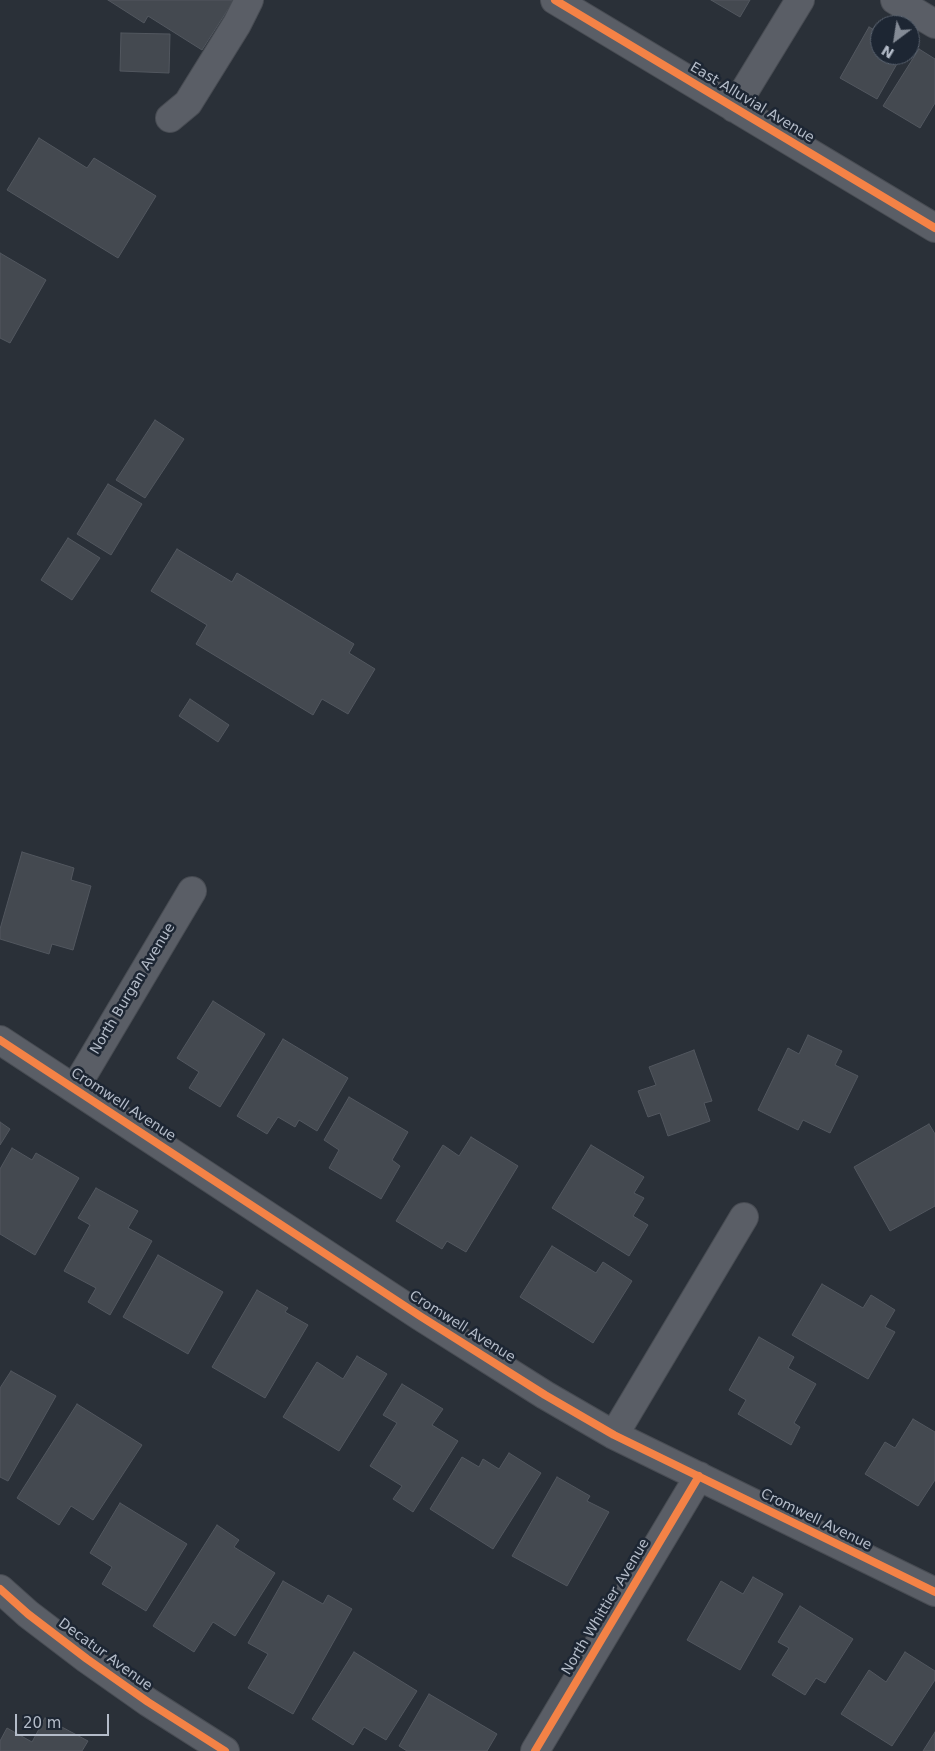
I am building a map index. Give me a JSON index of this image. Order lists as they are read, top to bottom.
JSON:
{
  "streets": {
    "street": [
      "East Alluvial Avenue",
      "North Burgan Avenue",
      "Cromwell Avenue",
      "North Whittier Avenue",
      "Decatur Avenue"
    ]
  },
  "crossings": [
    ["North Burgan Avenue", "Cromwell Avenue"],
    ["Cromwell Avenue", "North Whittier Avenue"]
  ],
  "scale_bar": "20 m",
  "north": "bottom left"
}
